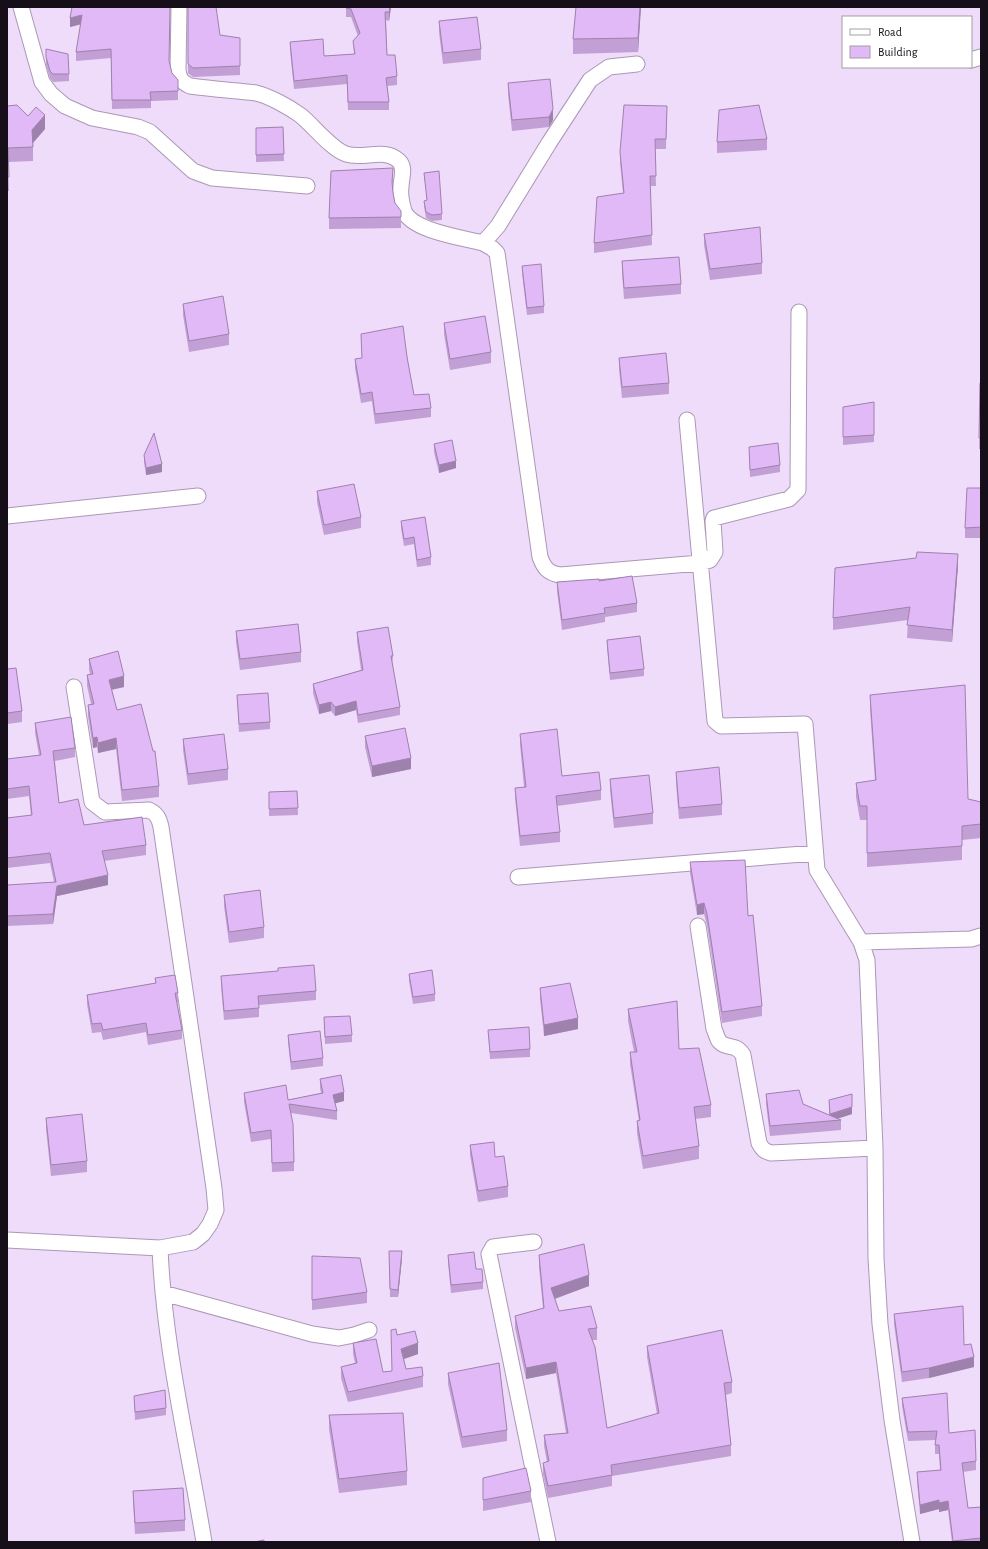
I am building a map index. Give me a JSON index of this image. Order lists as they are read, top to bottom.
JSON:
{
  "legend": ["Road", "Building"]
}
